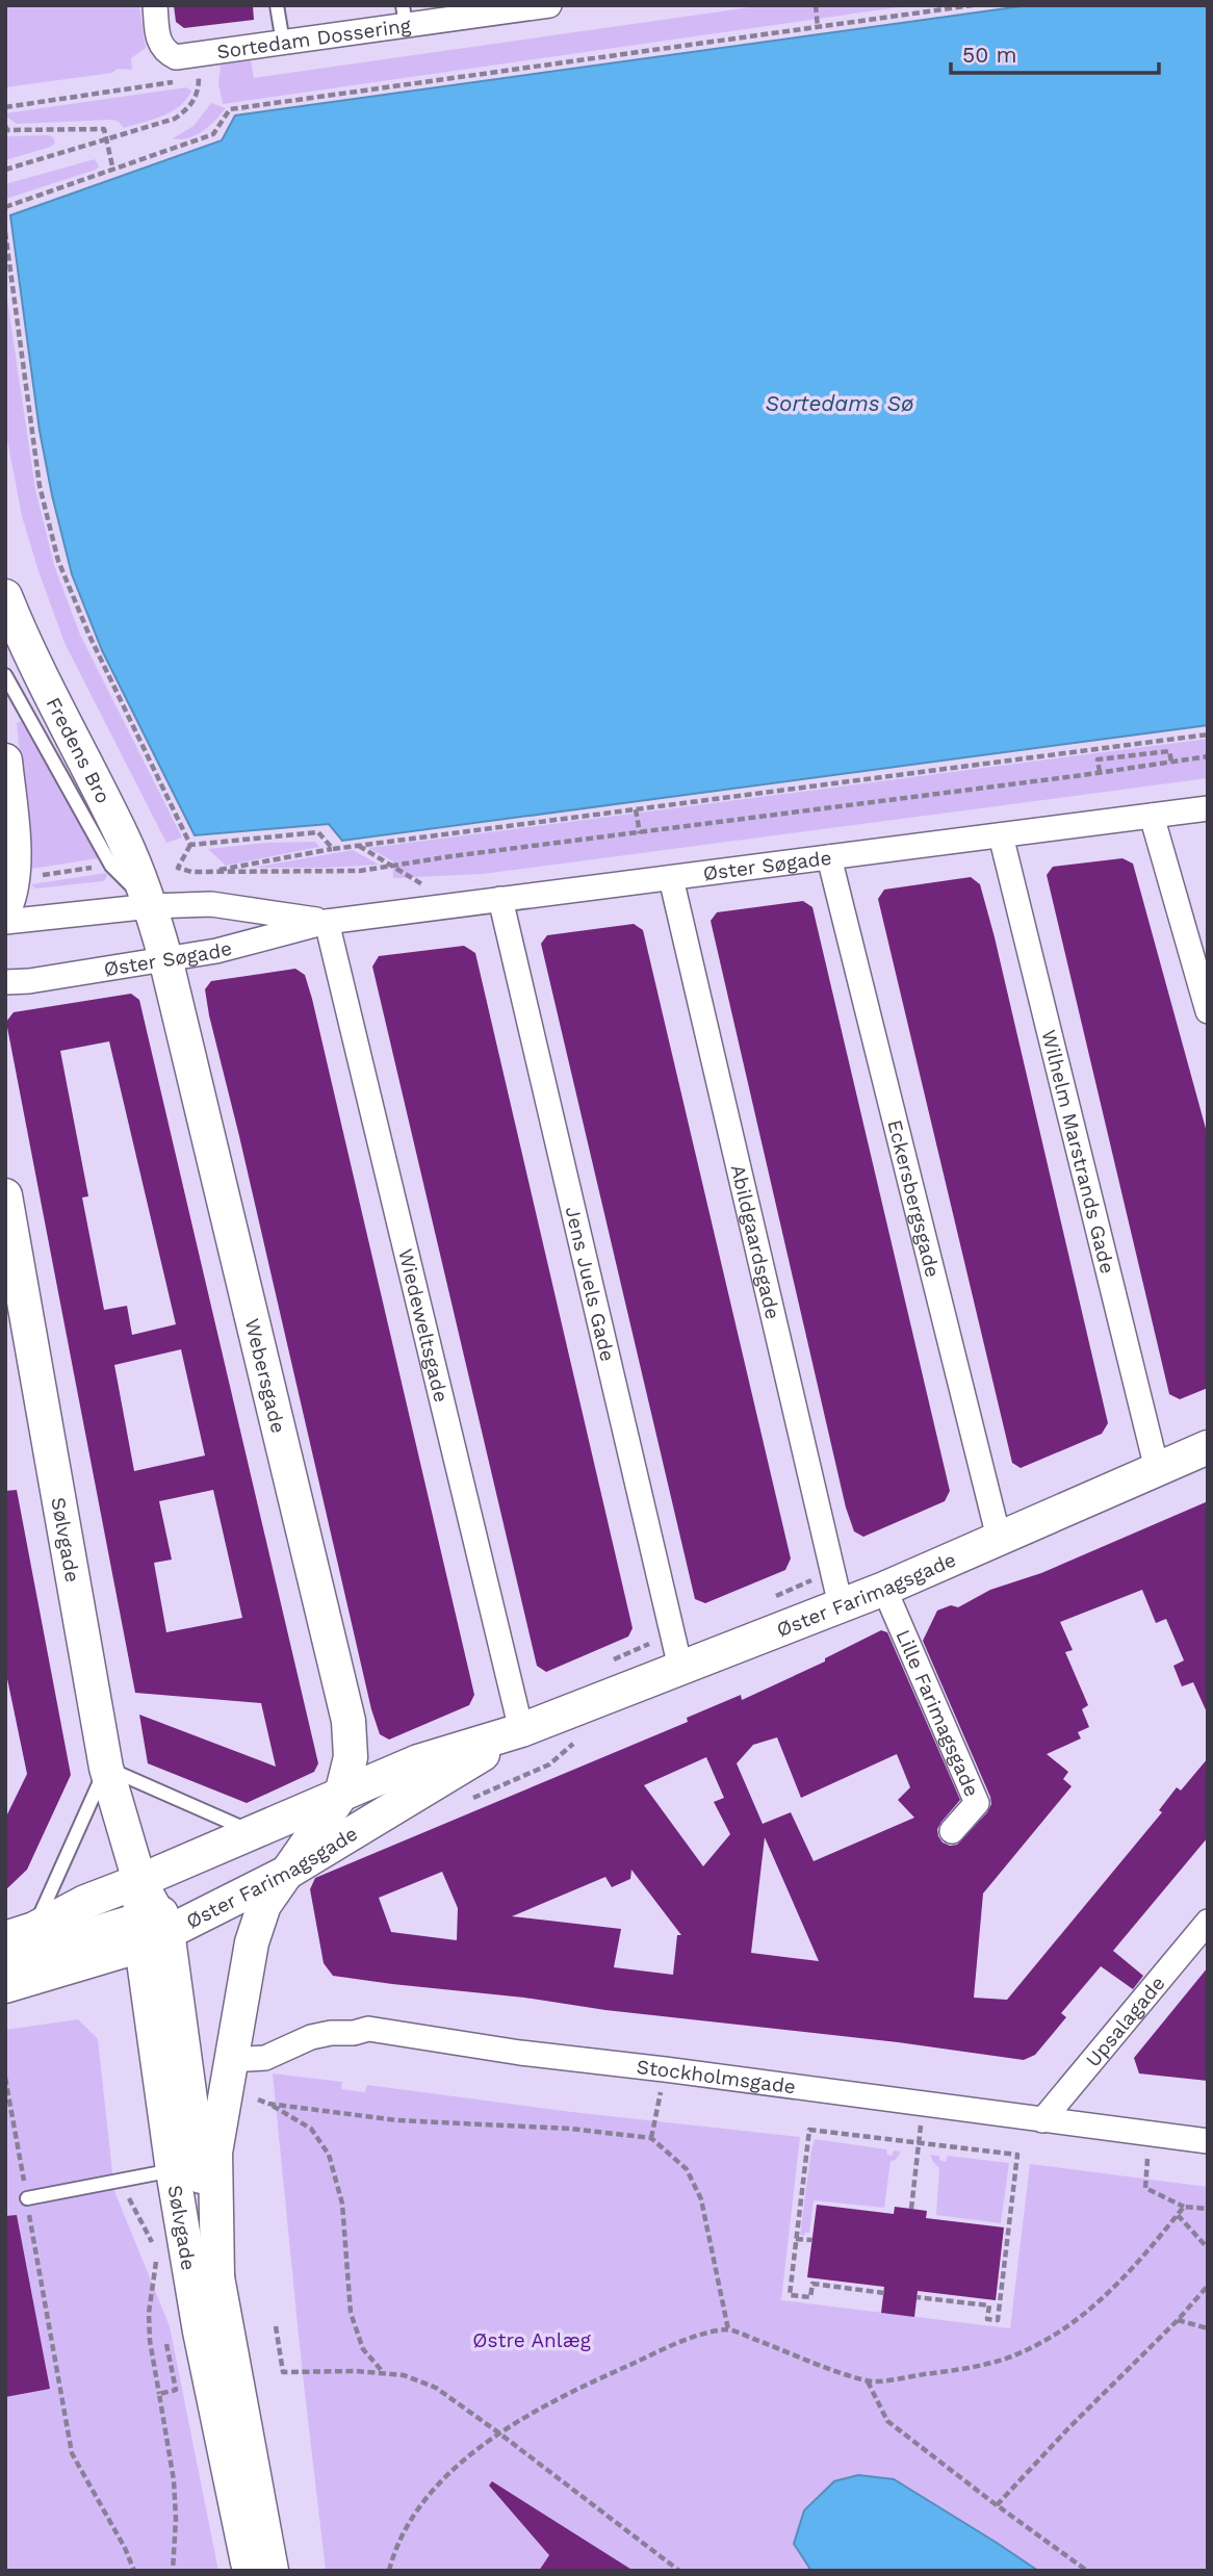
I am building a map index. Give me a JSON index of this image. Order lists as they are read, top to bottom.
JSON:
{
  "streets": {
    "street": [
      "Sortedam Dossering",
      "Fredens Bro",
      "Øster Søgade",
      "Wilhelm Marstrands Gade",
      "Eckersbergsgade",
      "Abildgaardsgade",
      "Jens Juels Gade",
      "Wiedeweltsgade",
      "Webersgade",
      "Sølvgade",
      "Øster Farimagsgade",
      "Lille Farimagsgade",
      "Upsalagade",
      "Stockholmsgade"
    ]
  },
  "crossings": [
    ["Fredens Bro", "Øster Søgade"],
    ["Fredens Bro", "Webersgade"],
    ["Øster Søgade", "Wilhelm Marstrands Gade"],
    ["Øster Søgade", "Eckersbergsgade"],
    ["Øster Søgade", "Abildgaardsgade"],
    ["Øster Søgade", "Jens Juels Gade"],
    ["Øster Søgade", "Wiedeweltsgade"],
    ["Øster Søgade", "Webersgade"],
    ["Wilhelm Marstrands Gade", "Øster Farimagsgade"],
    ["Eckersbergsgade", "Øster Farimagsgade"],
    ["Abildgaardsgade", "Øster Farimagsgade"],
    ["Jens Juels Gade", "Øster Farimagsgade"],
    ["Wiedeweltsgade", "Øster Farimagsgade"],
    ["Webersgade", "Sølvgade"],
    ["Webersgade", "Øster Farimagsgade"],
    ["Sølvgade", "Øster Farimagsgade"],
    ["Sølvgade", "Stockholmsgade"],
    ["Øster Farimagsgade", "Lille Farimagsgade"],
    ["Upsalagade", "Stockholmsgade"]
  ],
  "water": ["Sortedams Sø"],
  "parks": ["Østre Anlæg"],
  "scale_bar": "50 m"
}
